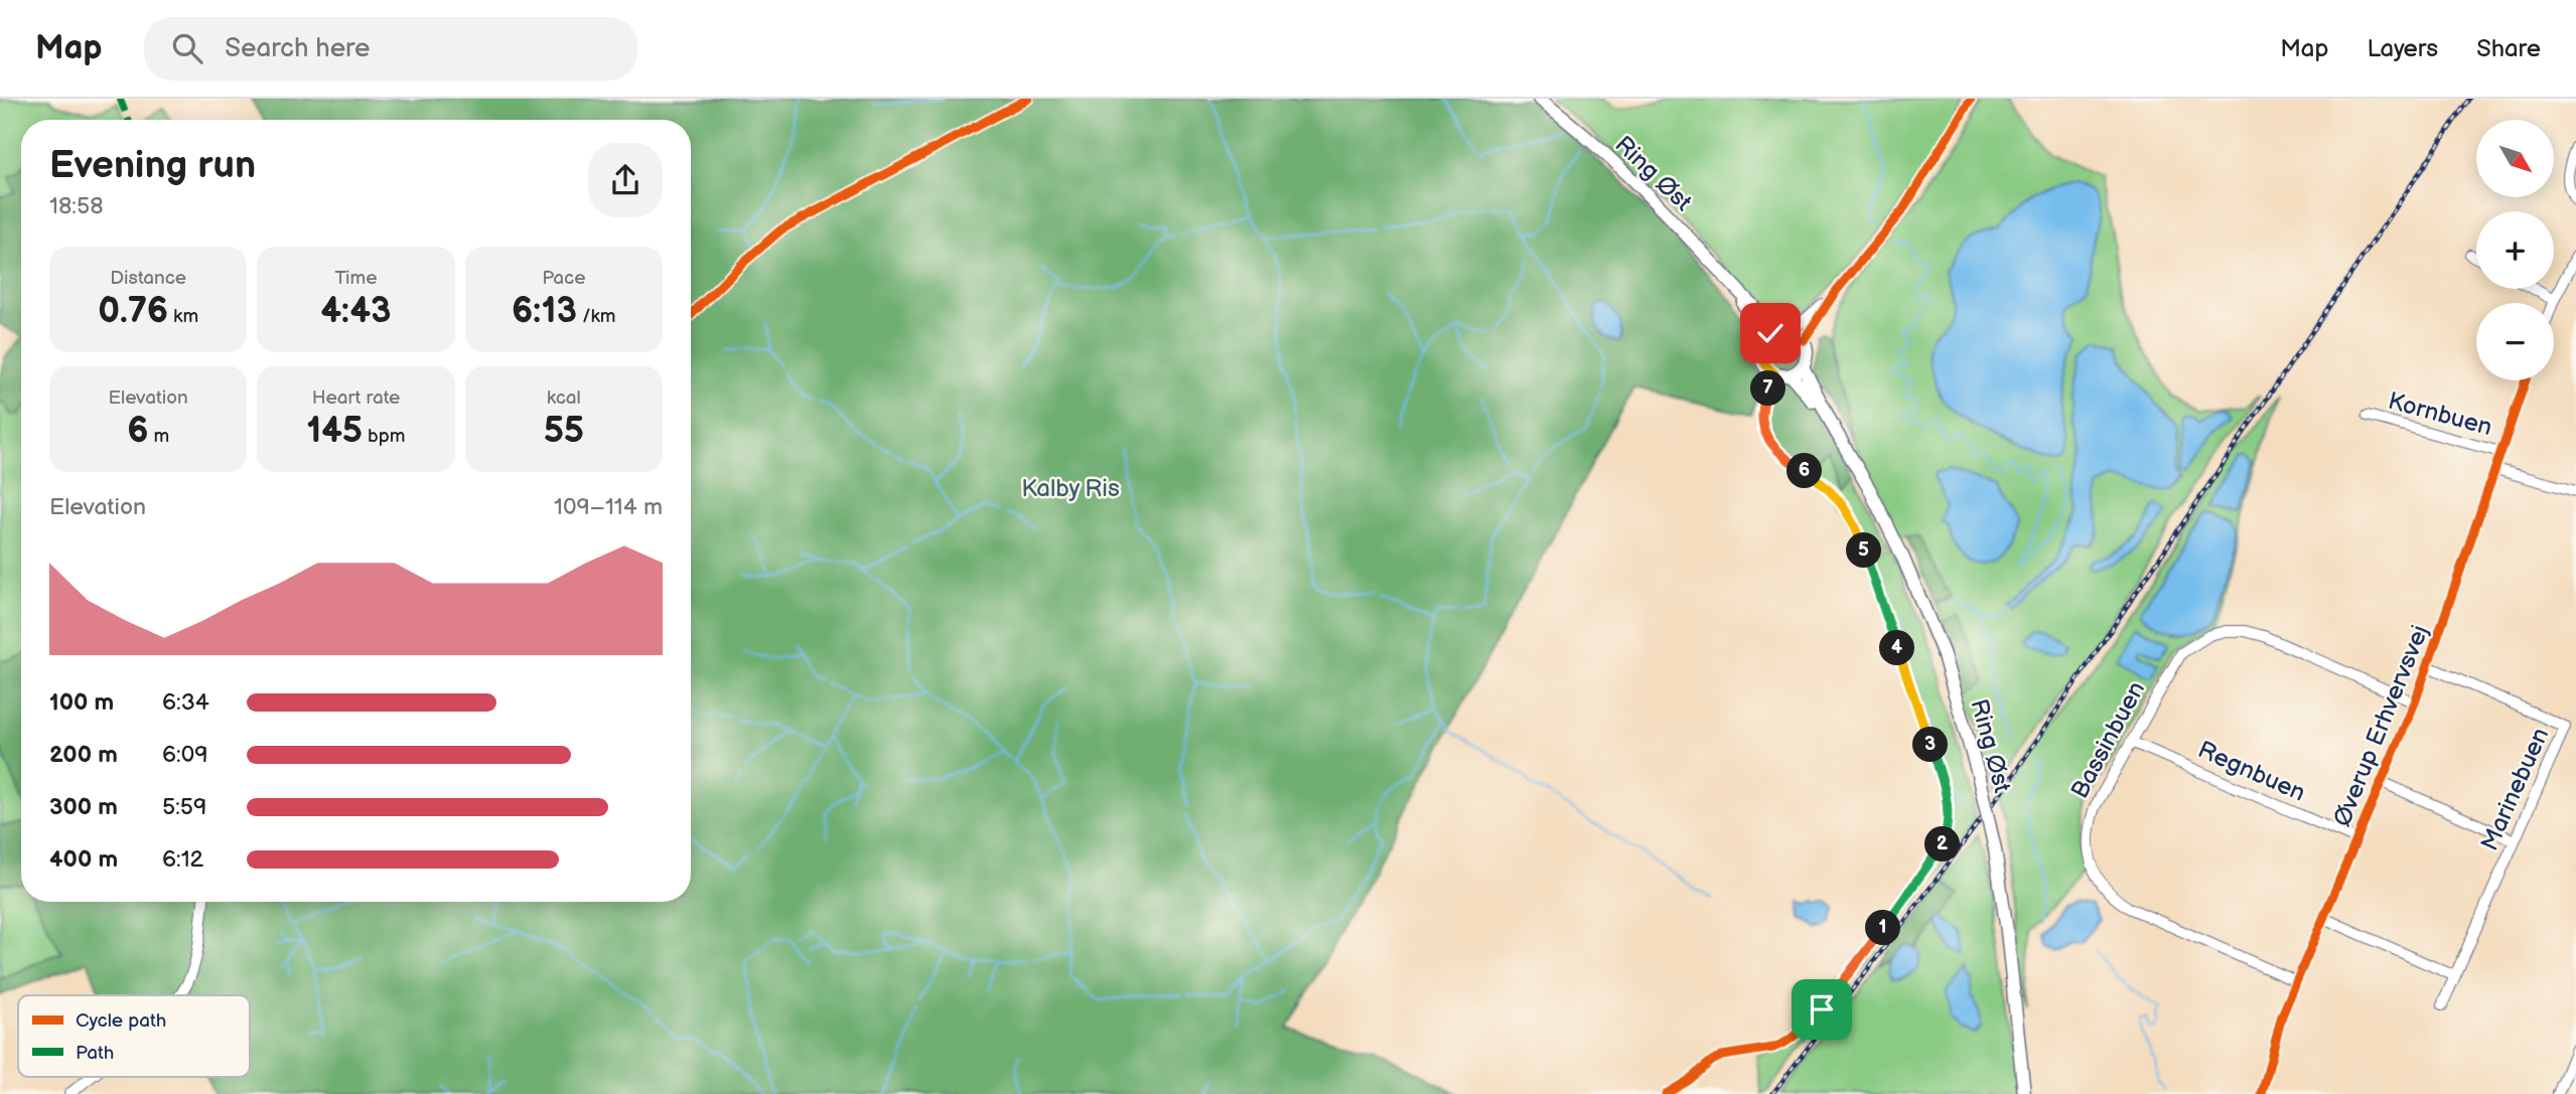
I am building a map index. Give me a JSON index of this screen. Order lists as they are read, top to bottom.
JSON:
{
  "streets": {
    "main road": ["Ring Øst"],
    "street": [
      "Kornbuen",
      "Øverup Erhvervsvej",
      "Bassinbuen",
      "Regnbuen",
      "Marinebuen"
    ]
  },
  "crossings": [
    ["Kornbuen", "Øverup Erhvervsvej"],
    ["Øverup Erhvervsvej", "Bassinbuen"],
    ["Øverup Erhvervsvej", "Regnbuen"],
    ["Øverup Erhvervsvej", "Marinebuen"],
    ["Bassinbuen", "Regnbuen"]
  ],
  "parks": ["Kalby Ris"],
  "legend": ["Cycle path", "Path"],
  "north": "bottom right",
  "page": {
    "header": "Map",
    "search": "Search here",
    "nav": ["Map", "Layers", "Share"],
    "map_buttons": ["+", "−"],
    "heading": ["Evening run", "18:58"],
    "stats": [
      ["Distance", "0.76 km"],
      ["Time", "4:43"],
      ["Pace", "6:13 /km"],
      ["Elevation", "6 m"],
      ["Heart rate", "145 bpm"],
      ["kcal", "55"]
    ],
    "pins": [
      "7",
      "6",
      "5",
      "4",
      "3",
      "2",
      "1"
    ],
    "chart": ["Elevation", "109–114 m"],
    "list": [
      {
        "name": "100 m",
        "note": "6:34"
      },
      {
        "name": "200 m",
        "note": "6:09"
      },
      {
        "name": "300 m",
        "note": "5:59"
      },
      {
        "name": "400 m",
        "note": "6:12"
      }
    ]
  }
}
